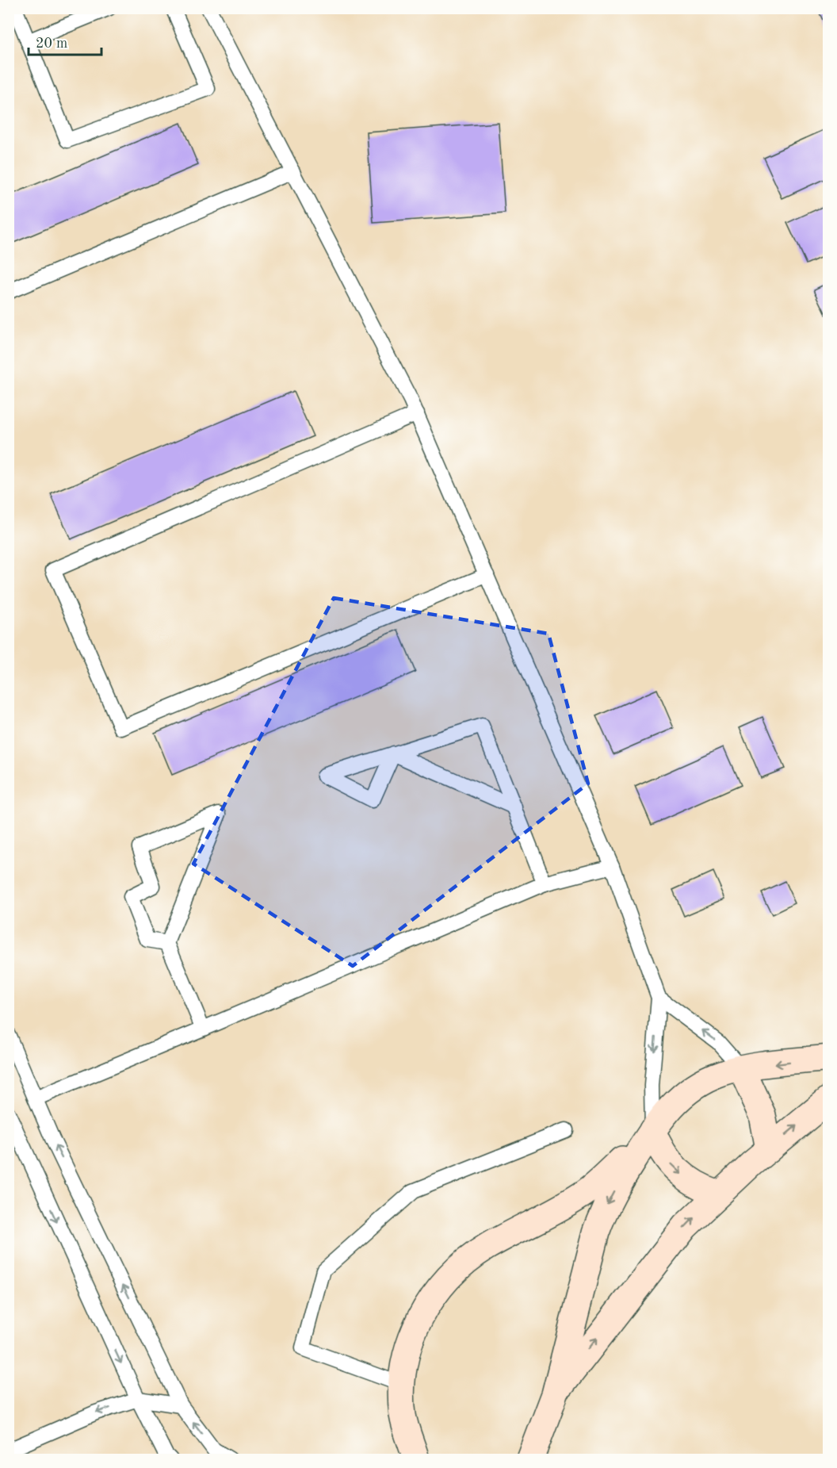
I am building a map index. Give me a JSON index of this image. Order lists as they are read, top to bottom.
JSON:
{
  "scale_bar": "20 m"
}
